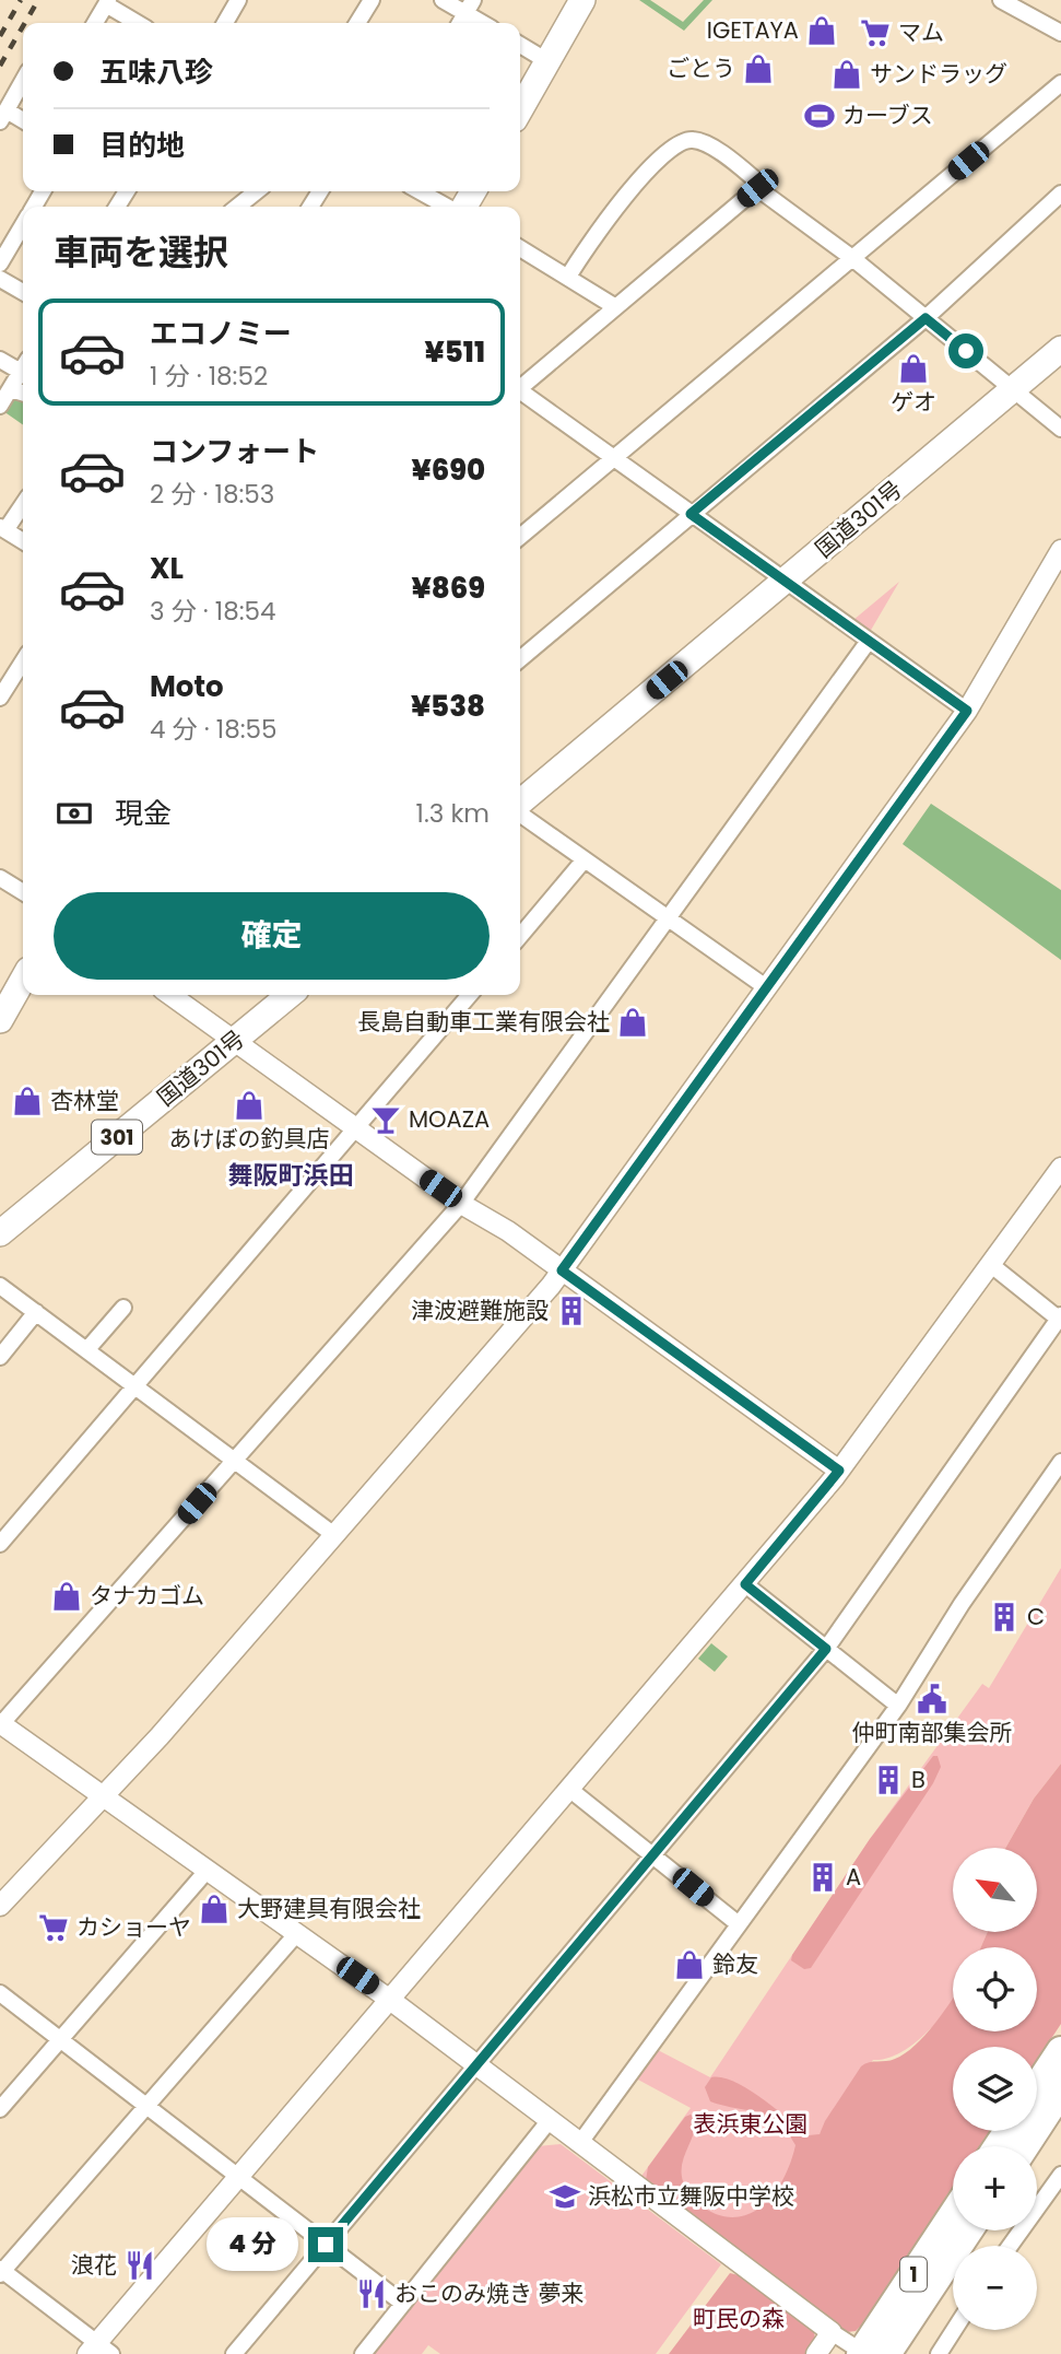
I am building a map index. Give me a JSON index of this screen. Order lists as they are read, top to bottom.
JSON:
{
  "streets": {
    "highway": ["1"],
    "main road": ["国道301号", "301"]
  },
  "districts": ["舞阪町浜田"],
  "parks": ["表浜東公園", "町民の森"],
  "places": {
    "shop": [
      "IGETAYA",
      "ごとう",
      "サンドラッグ",
      "ゲオ",
      "長島自動車工業有限会社",
      "杏林堂",
      "あけぼの釣具店",
      "タナカゴム",
      "大野建具有限会社",
      "鈴友"
    ],
    "supermarket": ["マム", "カショーヤ"],
    "sports": ["カーブス"],
    "bar": ["MOAZA"],
    "building": [
      "津波避難施設",
      "C",
      "B",
      "A"
    ],
    "public building": ["仲町南部集会所"],
    "school or university": ["浜松市立舞阪中学校"],
    "restaurant": ["浪花", "おこのみ焼き 夢来"]
  },
  "north": "top left",
  "page": {
    "banner": ["五味八珍", "目的地"],
    "heading": "車両を選択",
    "list": [
      {
        "name": "エコノミー",
        "note": "1 分 · 18:52",
        "value": "¥511"
      },
      {
        "name": "コンフォート",
        "note": "2 分 · 18:53",
        "value": "¥690"
      },
      {
        "name": "XL",
        "note": "3 分 · 18:54",
        "value": "¥869"
      },
      {
        "name": "Moto",
        "note": "4 分 · 18:55",
        "value": "¥538"
      }
    ],
    "pay": ["現金", "1.3 km"],
    "buttons": "確定",
    "map_buttons": ["+", "−"],
    "bubble": "4 分"
  }
}
